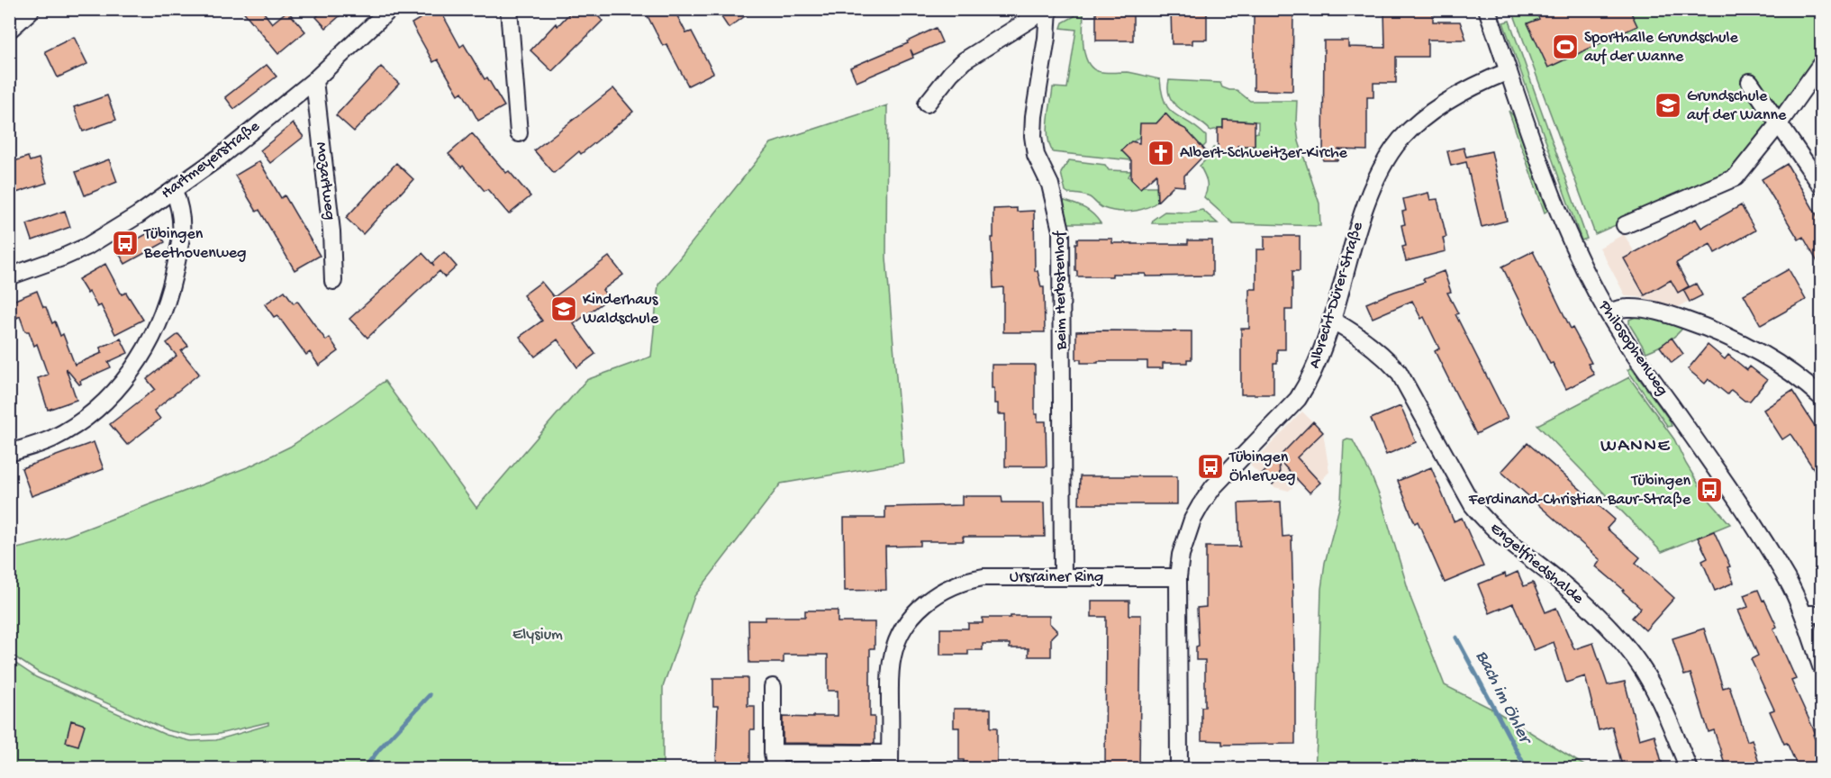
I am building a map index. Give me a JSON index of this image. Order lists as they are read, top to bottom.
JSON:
{
  "streets": {
    "street": [
      "Hartmeyerstraße",
      "Mozartweg",
      "Beim Herbstenhof",
      "Albrecht-Dürer-Straße",
      "Philosophenweg",
      "Engelfriedshalde",
      "Ursrainer Ring"
    ]
  },
  "crossings": [
    ["Hartmeyerstraße", "Mozartweg"],
    ["Beim Herbstenhof", "Ursrainer Ring"],
    ["Albrecht-Dürer-Straße", "Philosophenweg"],
    ["Albrecht-Dürer-Straße", "Engelfriedshalde"],
    ["Albrecht-Dürer-Straße", "Ursrainer Ring"]
  ],
  "districts": ["WANNE"],
  "water": ["Bach im Öhler"],
  "parks": ["Elysium"],
  "places": {
    "sports": ["Sporthalle Grundschule auf der Wanne"],
    "school or university": ["Grundschule auf der Wanne", "Kinderhaus Waldschule"],
    "church": ["Albert-Schweitzer-Kirche"],
    "bus stop": ["Tübingen Beethovenweg", "Tübingen Öhlerweg", "Tübingen Ferdinand-Christian-Baur-Straße"]
  }
}
